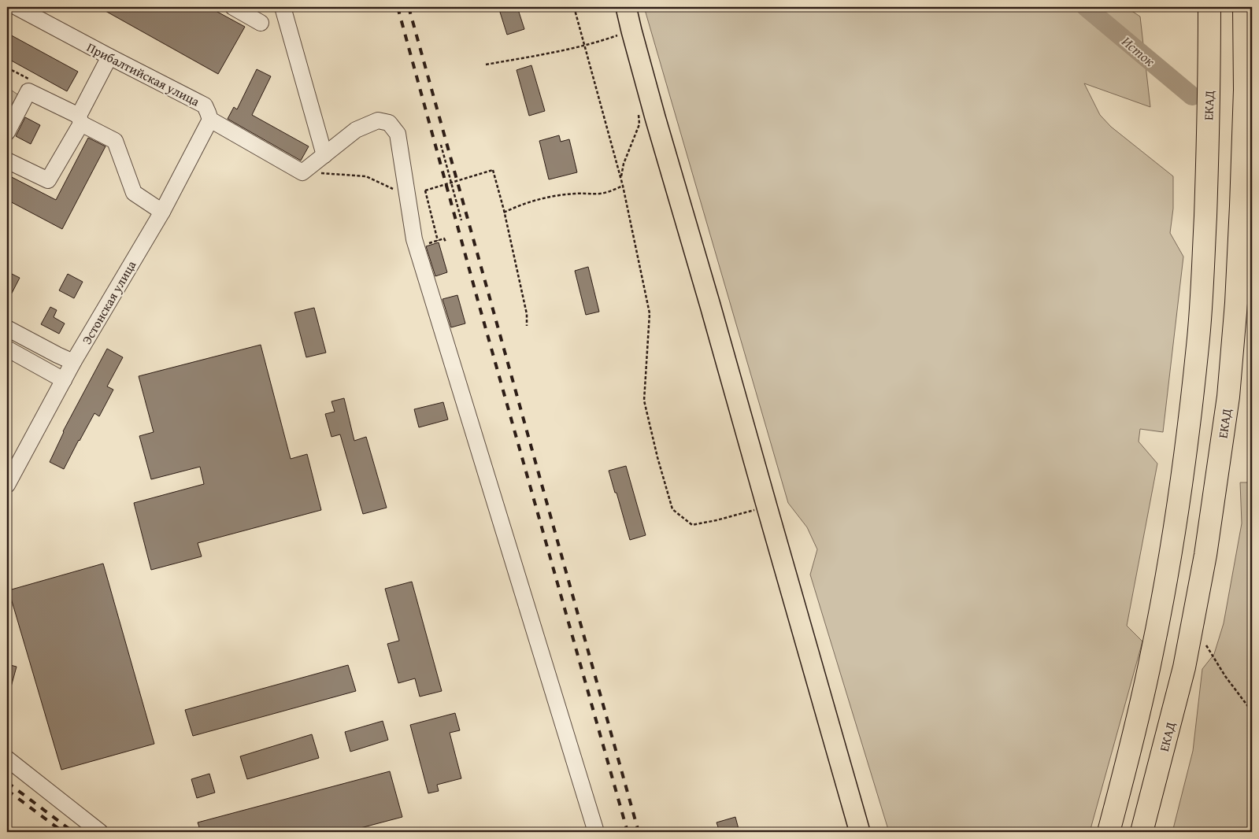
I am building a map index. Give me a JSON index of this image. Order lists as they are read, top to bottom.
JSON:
{
  "streets": {
    "highway": ["ЕКАД"],
    "street": ["Прибалтийская улица", "Эстонская улица"]
  },
  "crossings": [
    ["Прибалтийская улица", "Эстонская улица"]
  ],
  "water": ["Исток"]
}
